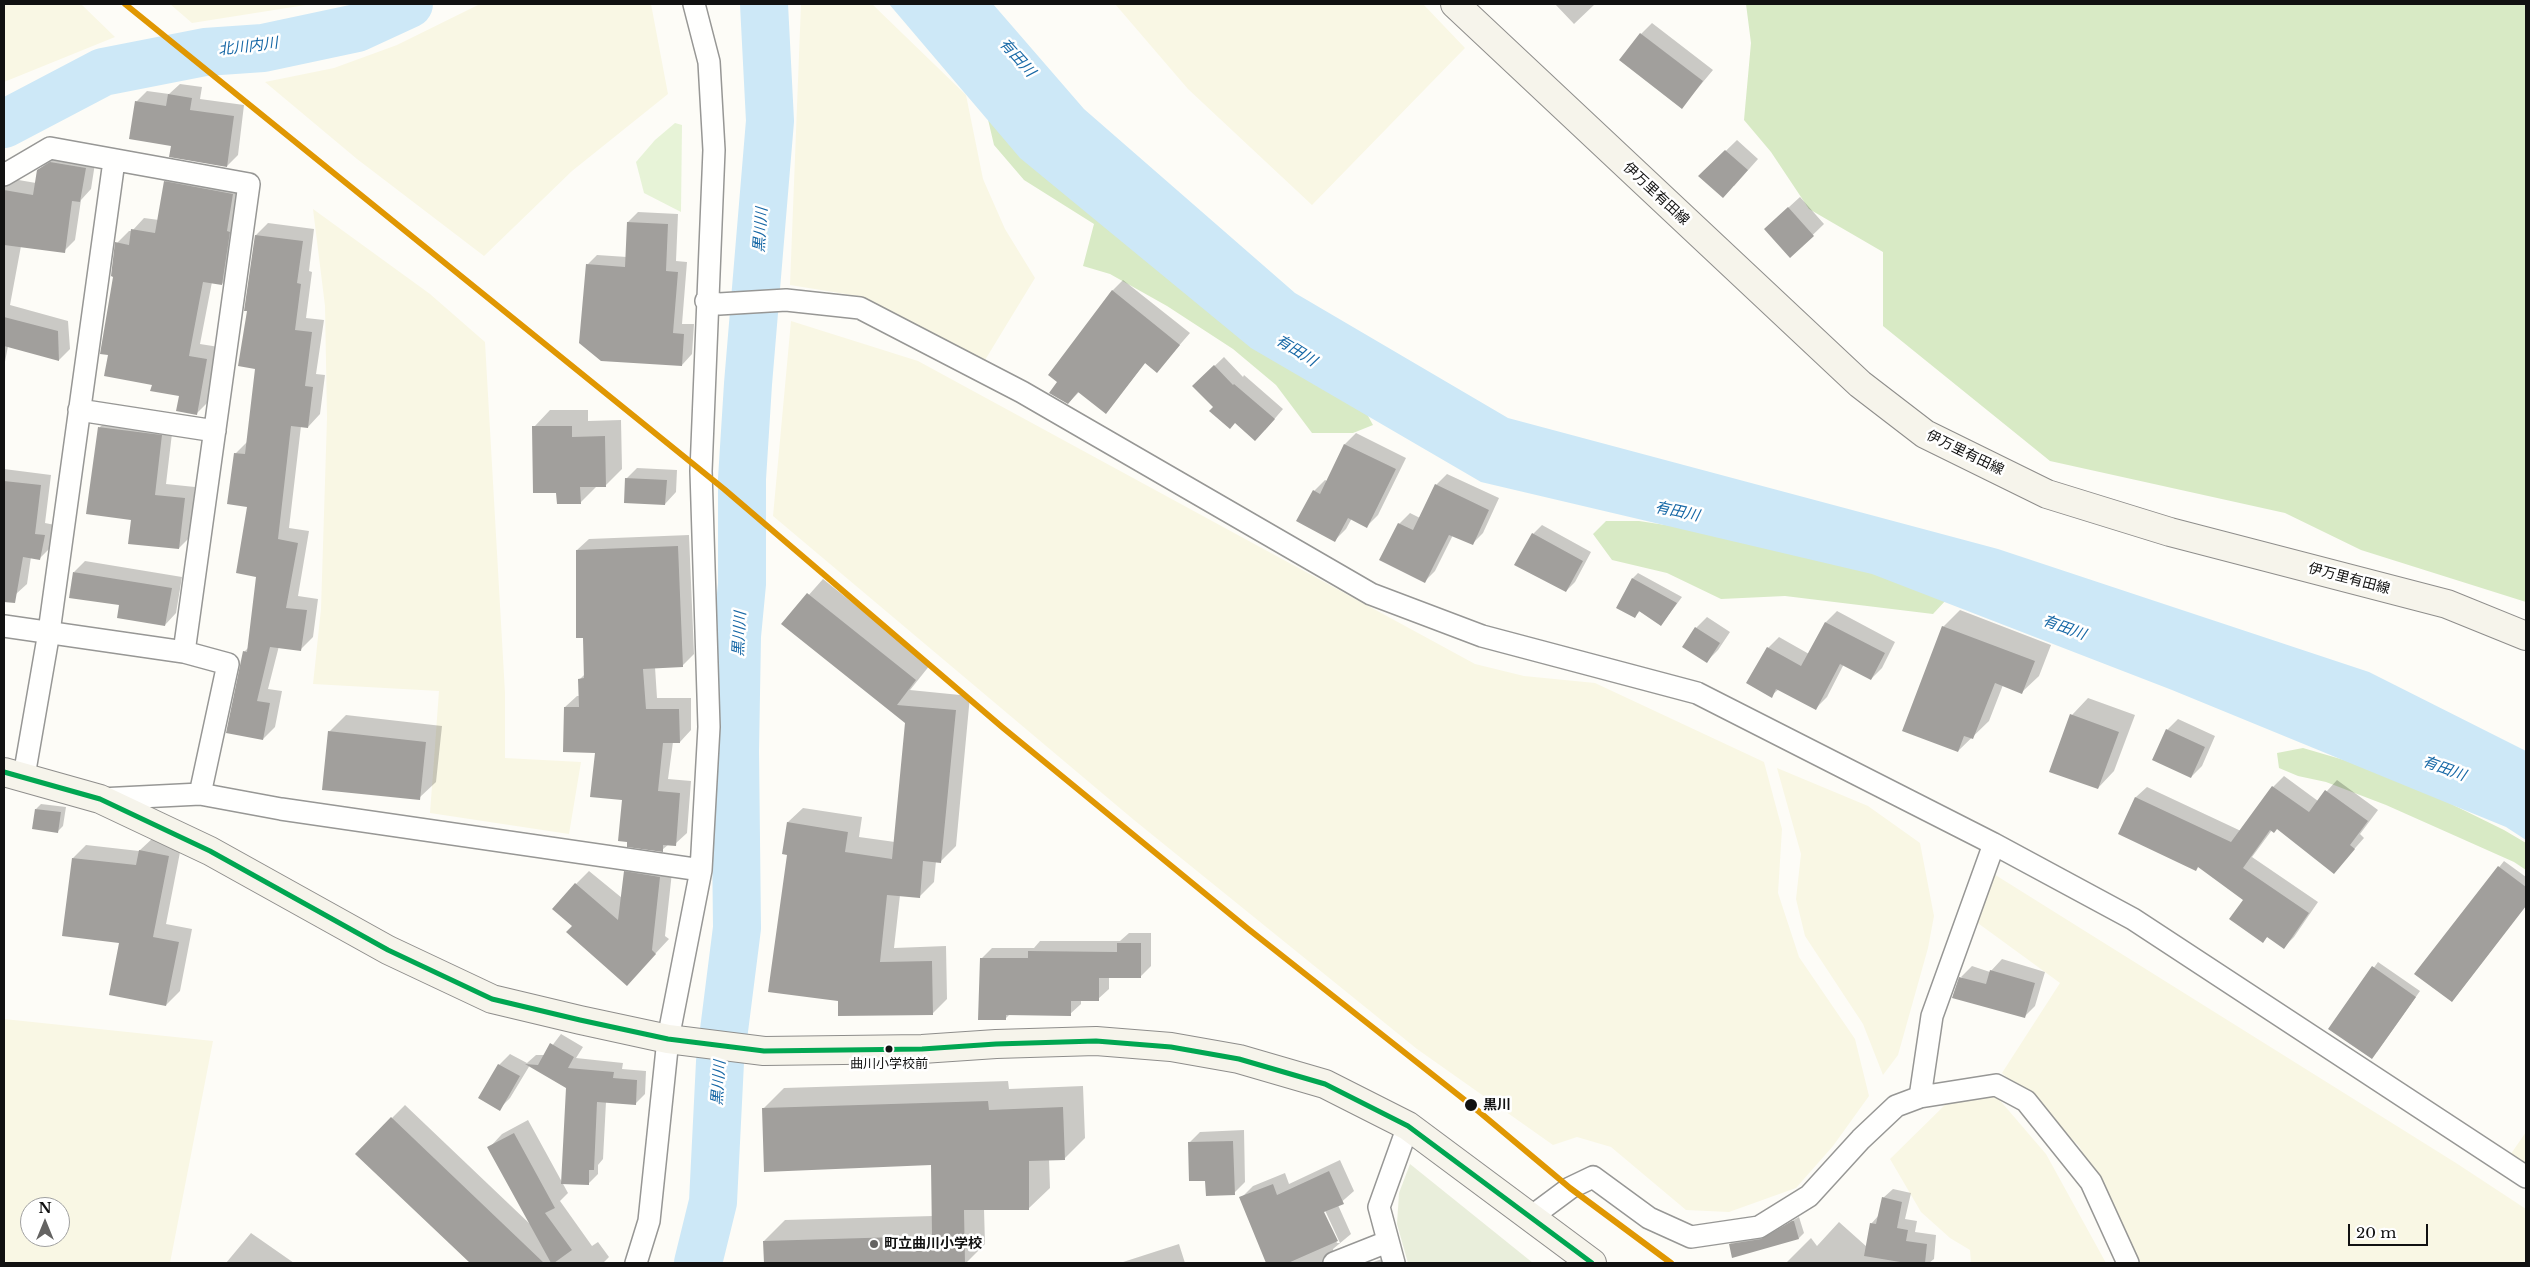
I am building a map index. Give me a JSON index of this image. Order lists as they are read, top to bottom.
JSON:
{
  "streets": {
    "main road": ["伊万里有田線"]
  },
  "water": ["北川内川", "有田川", "黒川川"],
  "places": ["曲川小学校前", "黒川", "町立曲川小学校"],
  "scale_bar": "20 m",
  "north": "top"
}
